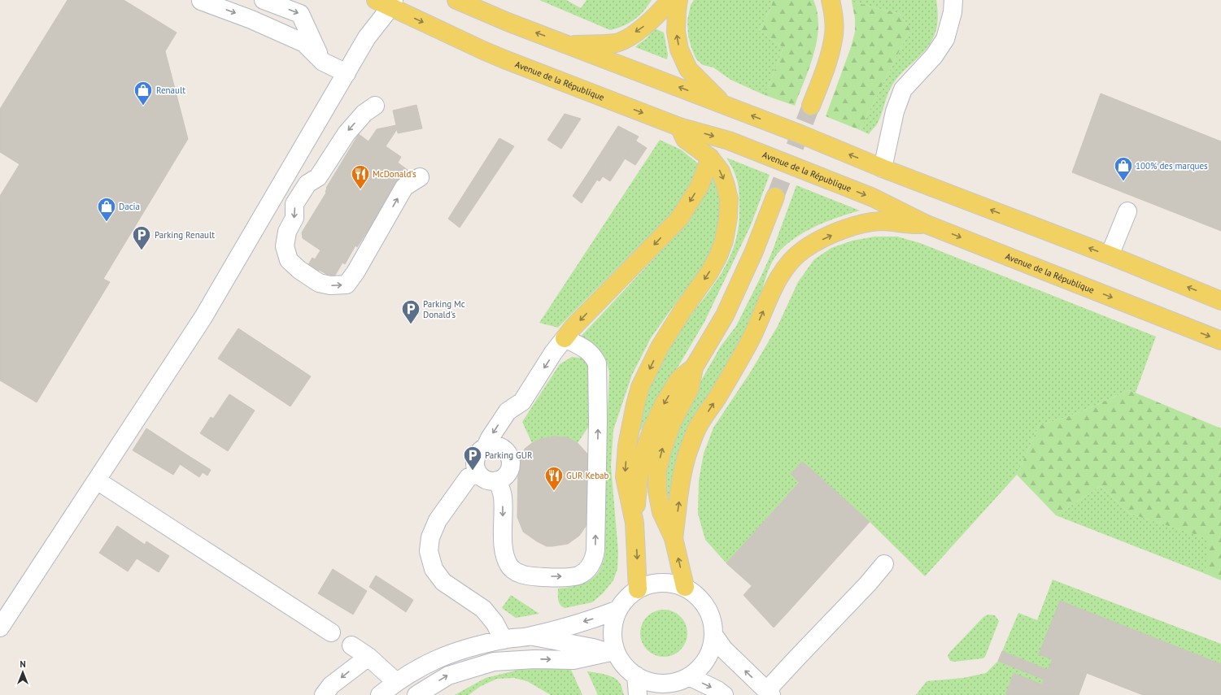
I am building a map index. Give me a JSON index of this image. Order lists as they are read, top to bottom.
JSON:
{
  "streets": {
    "main road": ["Avenue de la République"]
  },
  "places": {
    "shop": ["Renault", "100% des marques", "Dacia"],
    "restaurant": ["McDonald's", "GUR Kebab"],
    "parking": ["Parking Renault", "Parking Mc Donald's", "Parking GUR"]
  },
  "north": "top"
}
